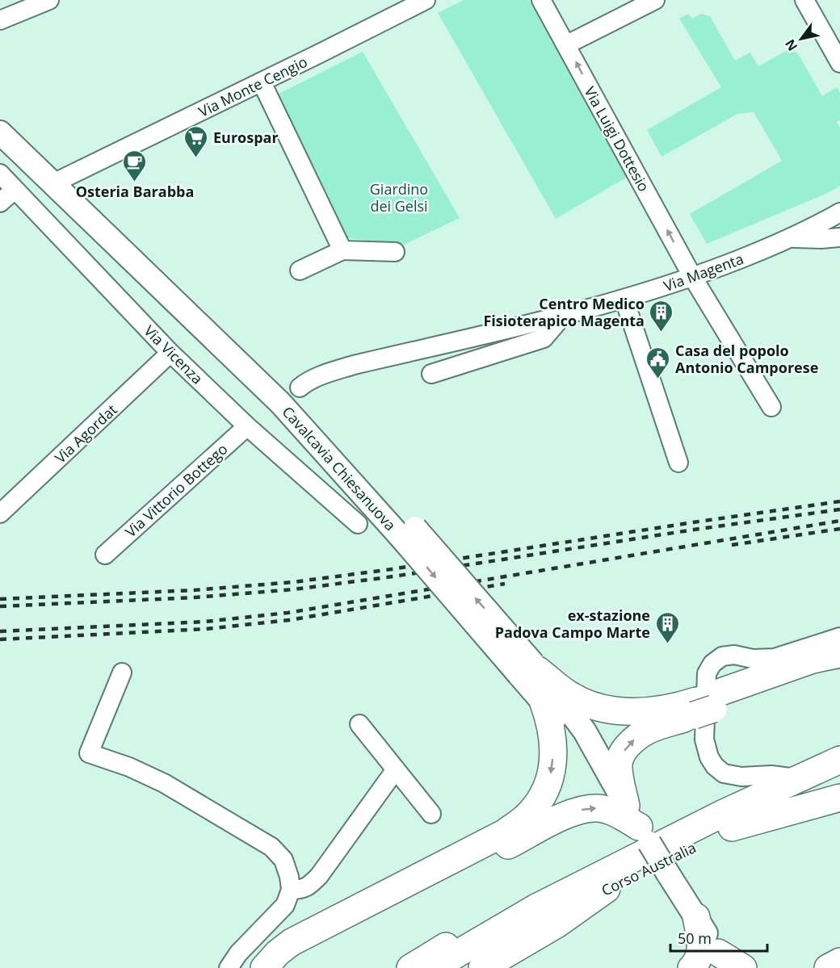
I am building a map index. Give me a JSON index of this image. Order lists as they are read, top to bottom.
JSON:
{
  "streets": {
    "highway": ["Corso Australia"],
    "main road": ["Cavalcavia Chiesanuova"],
    "street": [
      "Via Monte Cengio",
      "Via Luigi Dottesio",
      "Via Magenta",
      "Via Vicenza",
      "Via Agordat",
      "Via Vittorio Bottego"
    ]
  },
  "crossings": [
    ["Via Monte Cengio", "Cavalcavia Chiesanuova"],
    ["Via Luigi Dottesio", "Via Magenta"],
    ["Via Vicenza", "Via Agordat"],
    ["Via Vicenza", "Via Vittorio Bottego"]
  ],
  "one_way": ["Via Luigi Dottesio"],
  "parks": ["Giardino dei Gelsi"],
  "places": {
    "supermarket": ["Eurospar"],
    "cafe": ["Osteria Barabba"],
    "building": ["Centro Medico Fisioterapico Magenta", "ex-stazione Padova Campo Marte"],
    "public building": ["Casa del popolo Antonio Camporese"]
  },
  "scale_bar": "50 m",
  "north": "bottom left"
}
